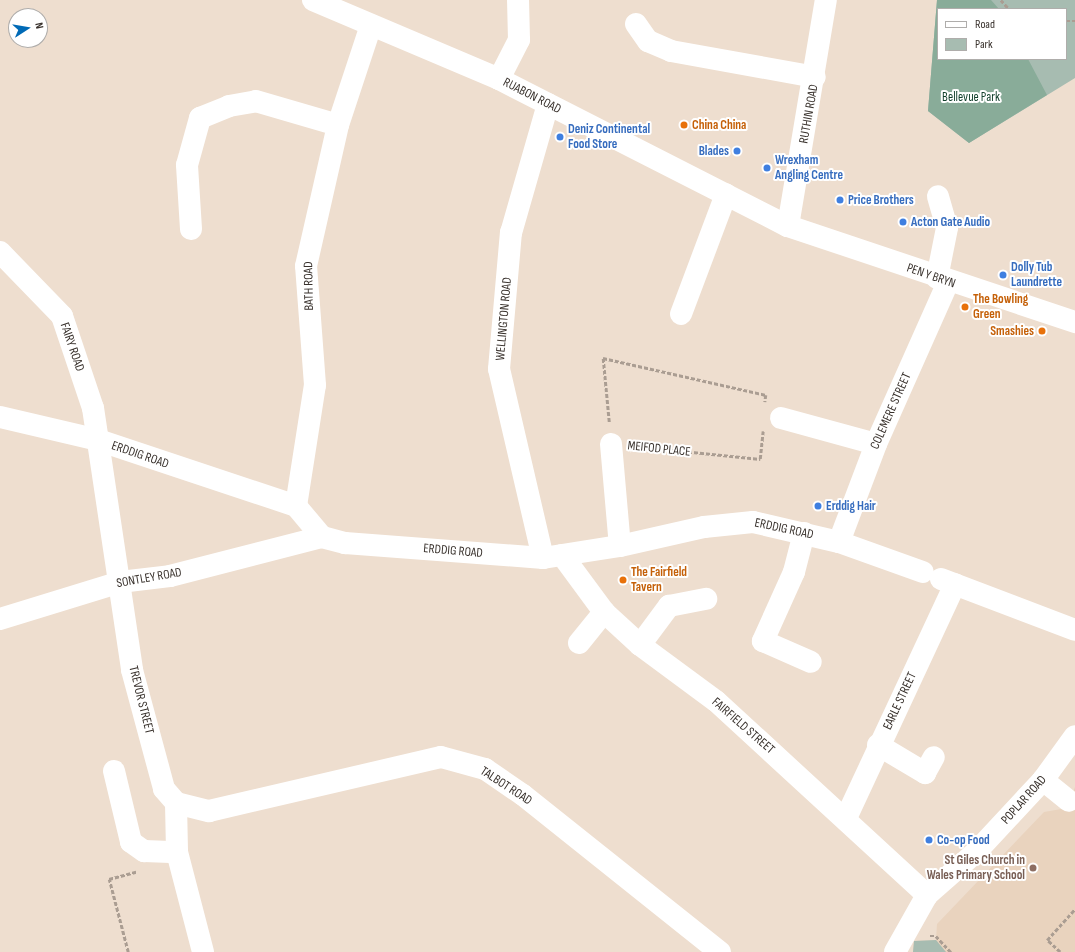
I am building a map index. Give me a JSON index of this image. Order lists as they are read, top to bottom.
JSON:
{
  "streets": {
    "street": [
      "RUABON ROAD",
      "RUTHIN ROAD",
      "PEN Y BRYN",
      "BATH ROAD",
      "WELLINGTON ROAD",
      "FAIRY ROAD",
      "COLEMERE STREET",
      "MEIFOD PLACE",
      "ERDDIG ROAD",
      "SONTLEY ROAD",
      "TREVOR STREET",
      "EARLE STREET",
      "FAIRFIELD STREET",
      "TALBOT ROAD",
      "POPLAR ROAD"
    ]
  },
  "crossings": [
    ["RUABON ROAD", "RUTHIN ROAD"],
    ["RUABON ROAD", "PEN Y BRYN"],
    ["RUABON ROAD", "BATH ROAD"],
    ["RUABON ROAD", "WELLINGTON ROAD"],
    ["RUTHIN ROAD", "PEN Y BRYN"],
    ["PEN Y BRYN", "COLEMERE STREET"],
    ["BATH ROAD", "ERDDIG ROAD"],
    ["WELLINGTON ROAD", "ERDDIG ROAD"],
    ["WELLINGTON ROAD", "FAIRFIELD STREET"],
    ["FAIRY ROAD", "ERDDIG ROAD"],
    ["FAIRY ROAD", "TREVOR STREET"],
    ["COLEMERE STREET", "ERDDIG ROAD"],
    ["MEIFOD PLACE", "ERDDIG ROAD"],
    ["ERDDIG ROAD", "SONTLEY ROAD"],
    ["ERDDIG ROAD", "TREVOR STREET"],
    ["ERDDIG ROAD", "EARLE STREET"],
    ["ERDDIG ROAD", "FAIRFIELD STREET"],
    ["SONTLEY ROAD", "TREVOR STREET"],
    ["TREVOR STREET", "TALBOT ROAD"],
    ["EARLE STREET", "FAIRFIELD STREET"],
    ["FAIRFIELD STREET", "POPLAR ROAD"]
  ],
  "parks": ["Bellevue Park"],
  "places": [
    "China China",
    "Deniz Continental Food Store",
    "Blades",
    "Wrexham Angling Centre",
    "Price Brothers",
    "Acton Gate Audio",
    "Dolly Tub Laundrette",
    "The Bowling Green",
    "Smashies",
    "Erddig Hair",
    "The Fairfield Tavern",
    "Co-op Food",
    "St Giles Church in Wales Primary School"
  ],
  "legend": ["Road", "Park"],
  "north": "right"
}
